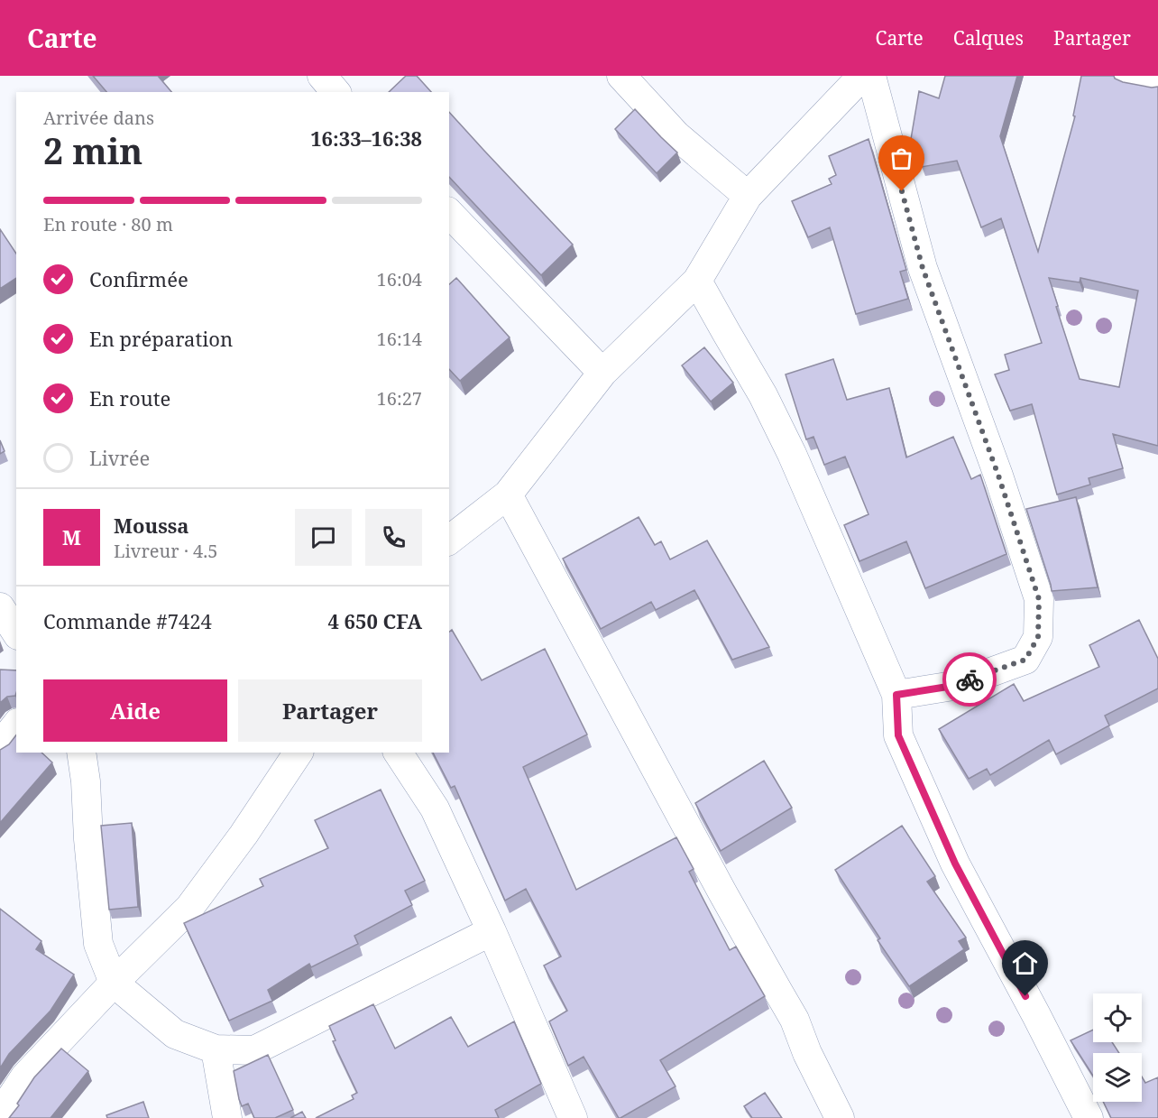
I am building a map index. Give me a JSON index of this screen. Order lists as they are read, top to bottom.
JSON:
{
  "page": {
    "header": "Carte",
    "nav": ["Carte", "Calques", "Partager"],
    "heading": ["2 min", "Arrivée dans", "16:33–16:38"],
    "panel": [
      "Moussa",
      "Livreur · 4.5",
      "Commande #7424",
      "4 650 CFA"
    ],
    "bar": "En route · 80 m",
    "list": [
      ["Confirmée", "16:04"],
      ["En préparation", "16:14"],
      ["En route", "16:27"],
      "Livrée"
    ],
    "round": "M",
    "buttons": ["Aide", "Partager"]
  }
}
